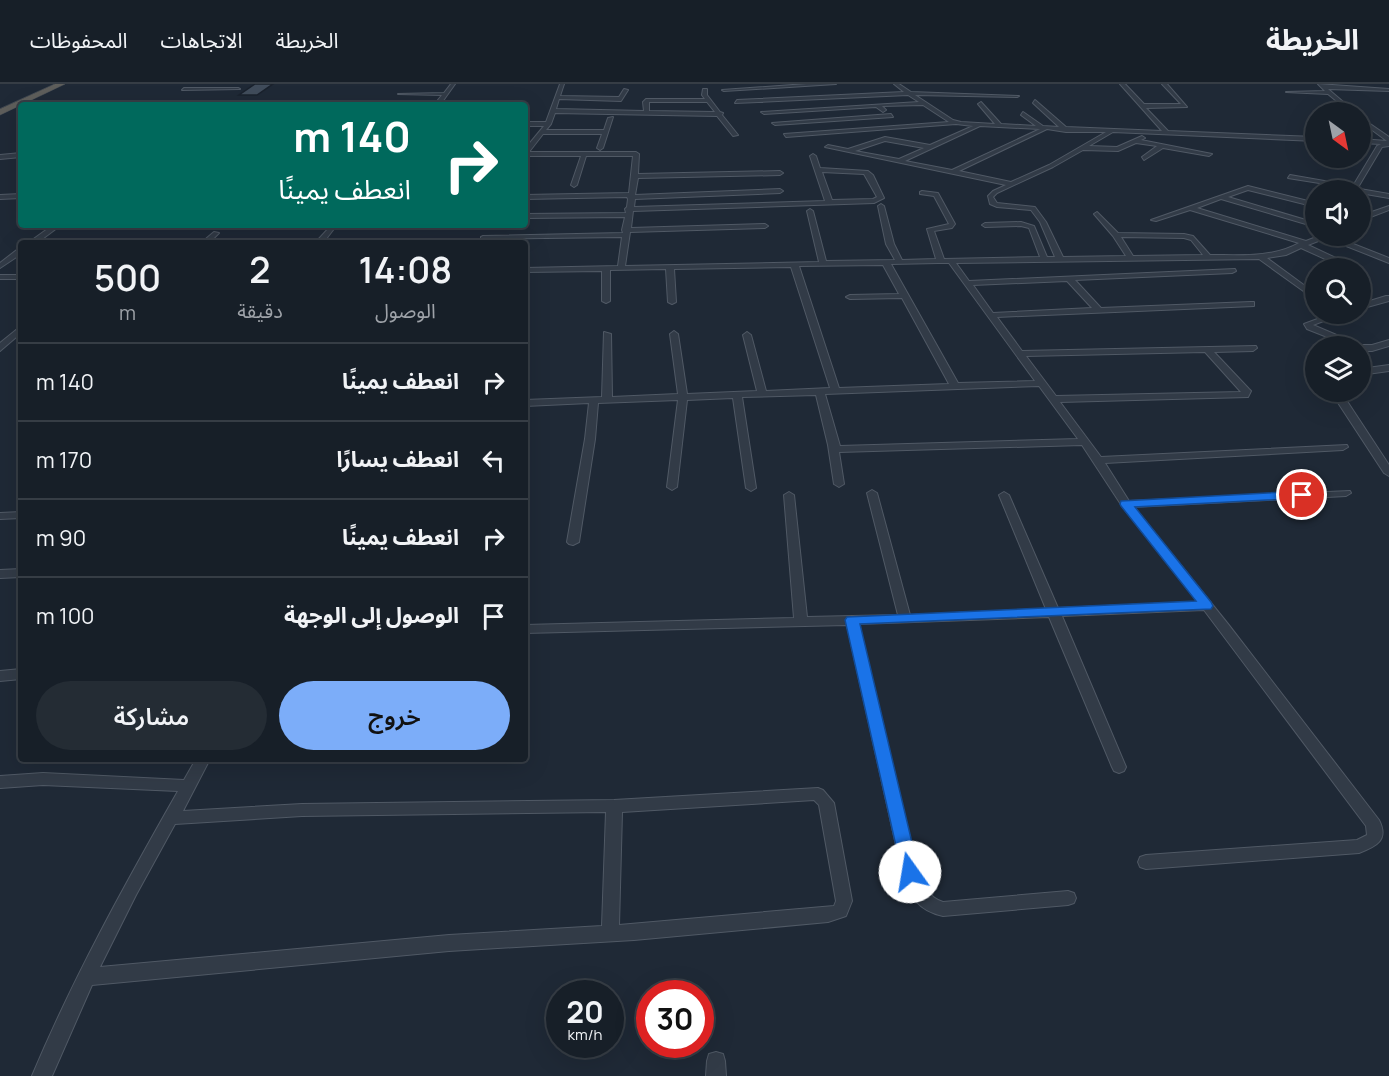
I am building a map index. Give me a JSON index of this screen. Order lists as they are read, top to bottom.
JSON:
{
  "north": "bottom right",
  "page": {
    "header": "الخريطة",
    "nav": ["الخريطة", "الاتجاهات", "المحفوظات"],
    "turn": ["140 m", "انعطف يمينًا"],
    "eta": [
      "14:08",
      "الوصول",
      "2",
      "دقيقة",
      "500",
      "m"
    ],
    "list": [
      {
        "name": "انعطف يمينًا",
        "value": "140 m"
      },
      {
        "name": "انعطف يسارًا",
        "value": "170 m"
      },
      {
        "name": "انعطف يمينًا",
        "value": "90 m"
      },
      {
        "name": "الوصول إلى الوجهة",
        "value": "100 m"
      }
    ],
    "buttons": ["خروج", "مشاركة"],
    "speed": "20 km/h",
    "limit": "30"
  }
}
